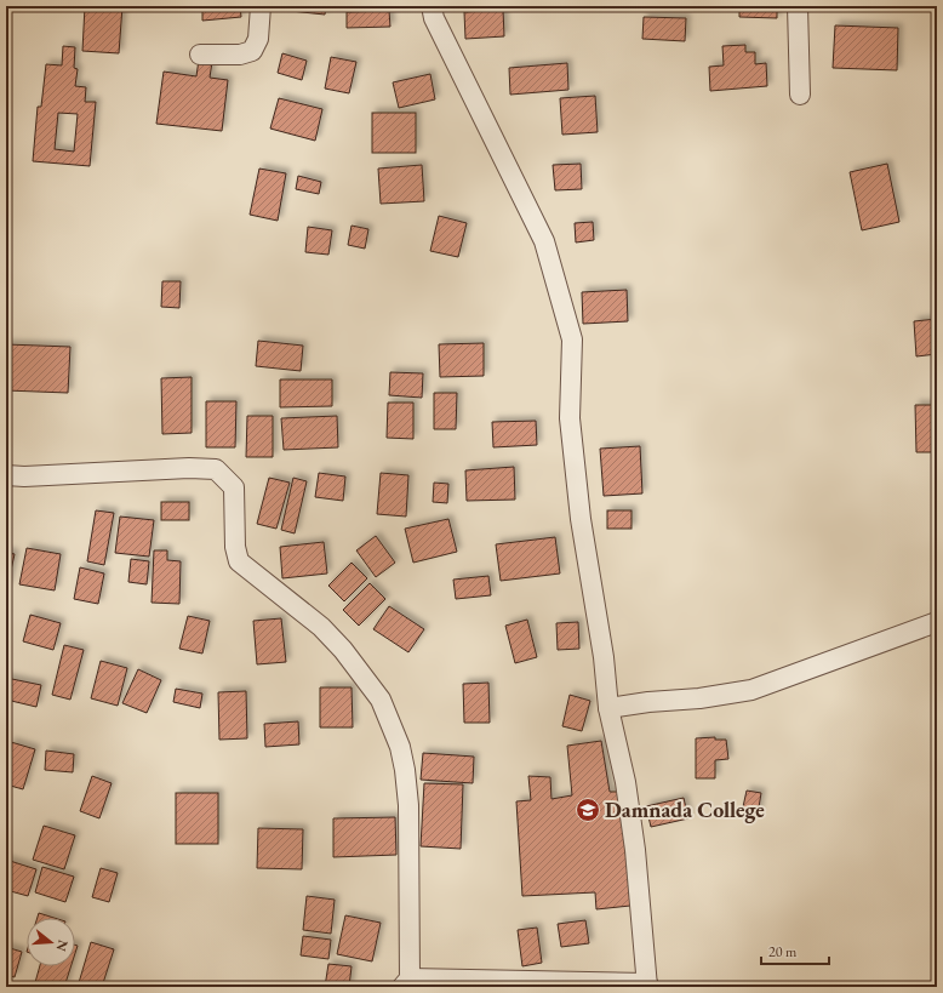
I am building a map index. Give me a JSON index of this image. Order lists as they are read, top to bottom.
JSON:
{
  "places": {
    "school or university": ["Damnada College"]
  },
  "scale_bar": "20 m",
  "north": "right"
}
